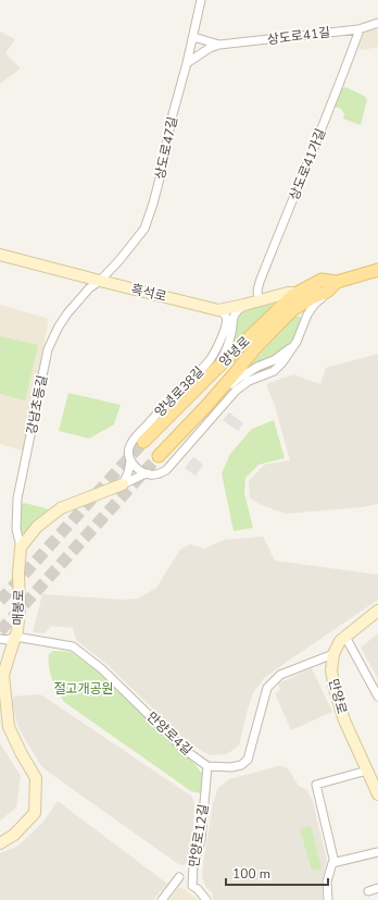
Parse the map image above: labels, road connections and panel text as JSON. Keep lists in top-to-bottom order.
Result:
{
  "streets": {
    "main road": ["양녕로"],
    "street": [
      "상도로41길",
      "상도로47길",
      "상도로41가길",
      "흑석로",
      "양녕로38길",
      "강남초등길",
      "매봉로",
      "만양로",
      "만양로4길",
      "만양로12길"
    ]
  },
  "crossings": [
    ["상도로41길", "상도로47길"],
    ["상도로41길", "상도로41가길"],
    ["상도로47길", "흑석로"],
    ["상도로47길", "강남초등길"],
    ["상도로41가길", "흑석로"],
    ["흑석로", "양녕로"],
    ["흑석로", "양녕로38길"],
    ["흑석로", "강남초등길"],
    ["강남초등길", "매봉로"],
    ["매봉로", "만양로4길"],
    ["만양로4길", "만양로12길"]
  ],
  "parks": ["절고개공원"],
  "scale_bar": "100 m"
}
